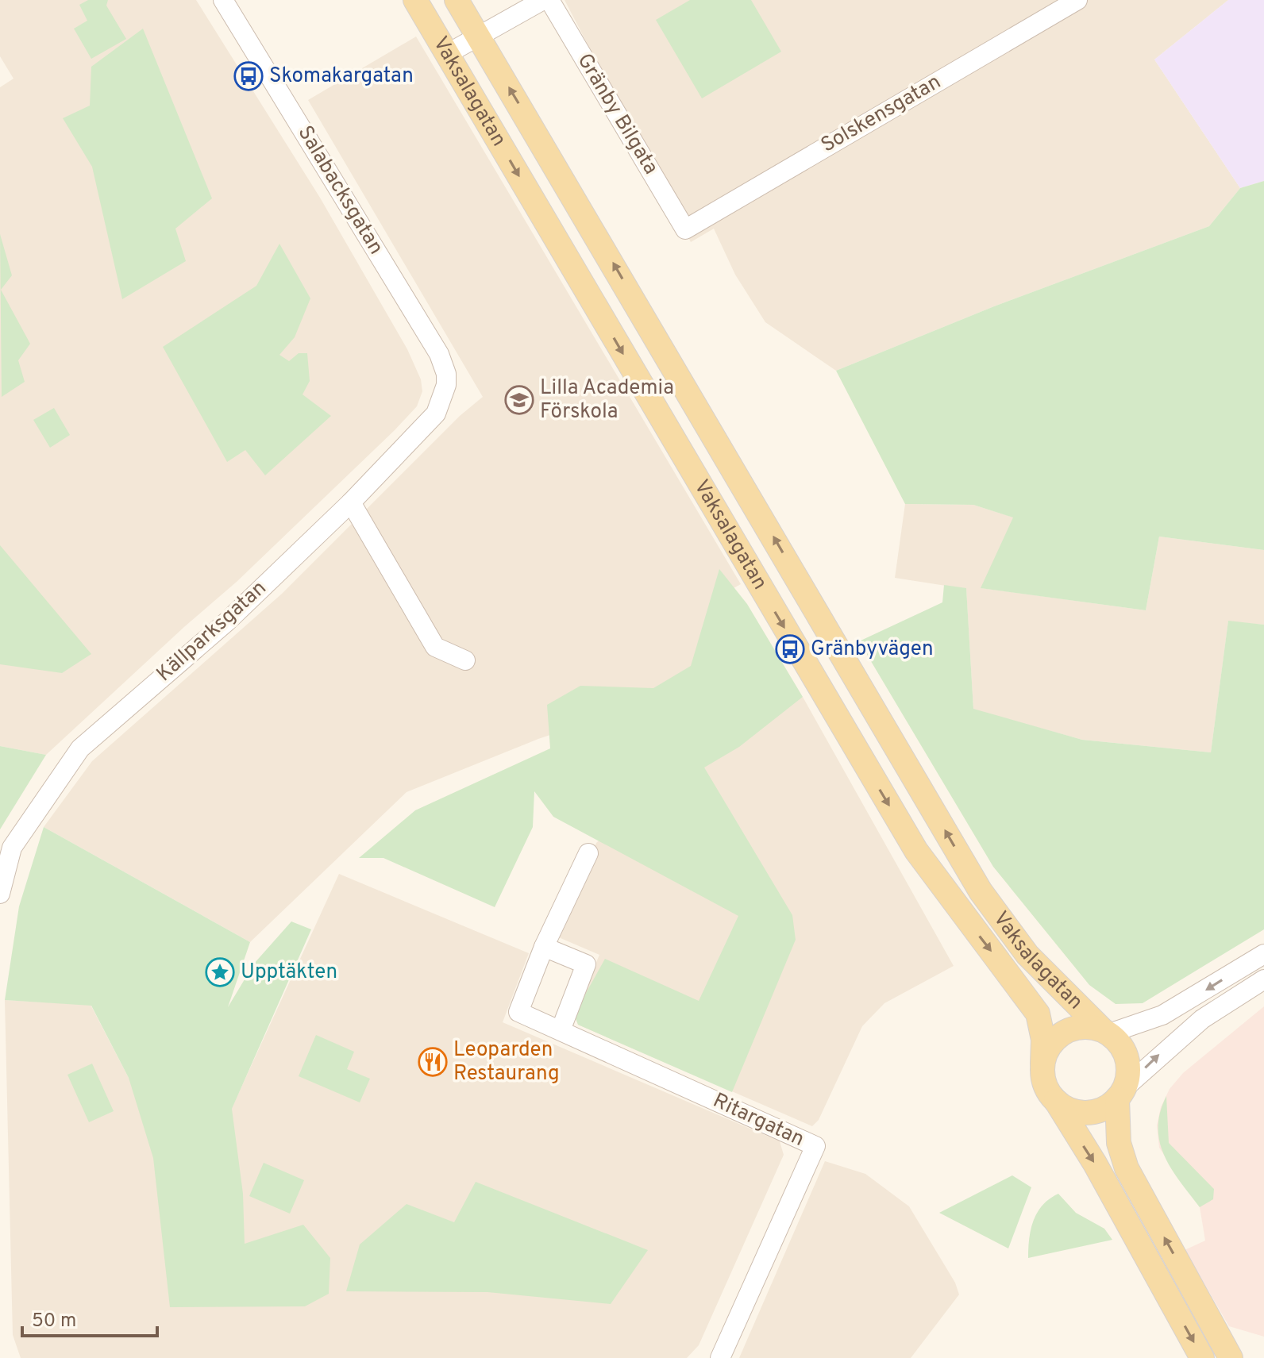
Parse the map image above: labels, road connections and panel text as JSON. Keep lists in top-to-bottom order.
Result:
{
  "streets": {
    "main road": ["Vaksalagatan"],
    "street": [
      "Gränby Bilgata",
      "Solskensgatan",
      "Salabacksgatan",
      "Källparksgatan",
      "Ritargatan"
    ]
  },
  "crossings": [
    ["Gränby Bilgata", "Solskensgatan"],
    ["Salabacksgatan", "Källparksgatan"]
  ],
  "places": {
    "bus stop": ["Skomakargatan", "Gränbyvägen"],
    "school or university": ["Lilla Academia Förskola"],
    "place": ["Upptäkten"],
    "restaurant": ["Leoparden Restaurang"]
  },
  "scale_bar": "50 m"
}
